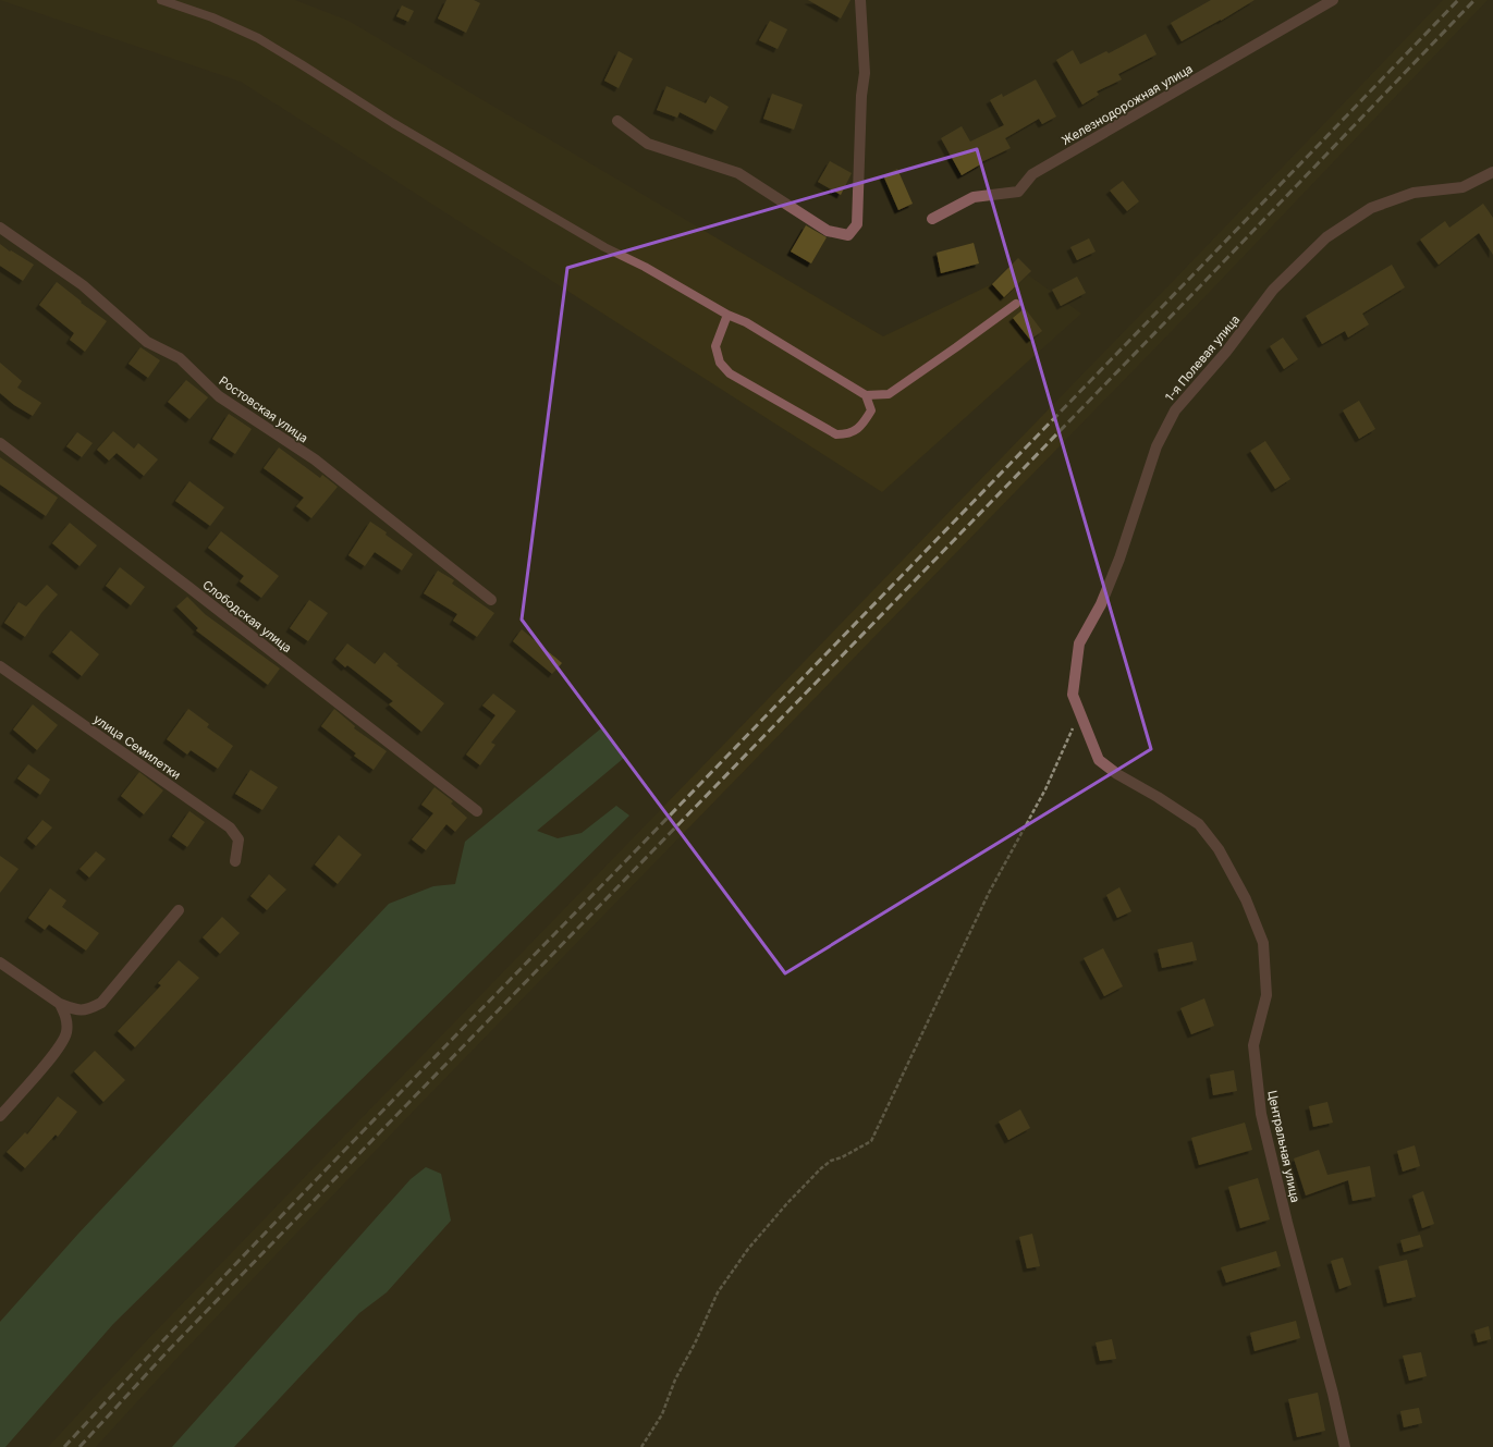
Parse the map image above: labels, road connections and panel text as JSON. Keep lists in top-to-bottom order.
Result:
{
  "streets": {
    "street": [
      "Железнодорожная улица",
      "1-я Полевая улица",
      "Ростовская улица",
      "Слободская улица",
      "улица Семилетки",
      "Центральная улица"
    ]
  },
  "crossings": [
    ["1-я Полевая улица", "Центральная улица"]
  ]
}
